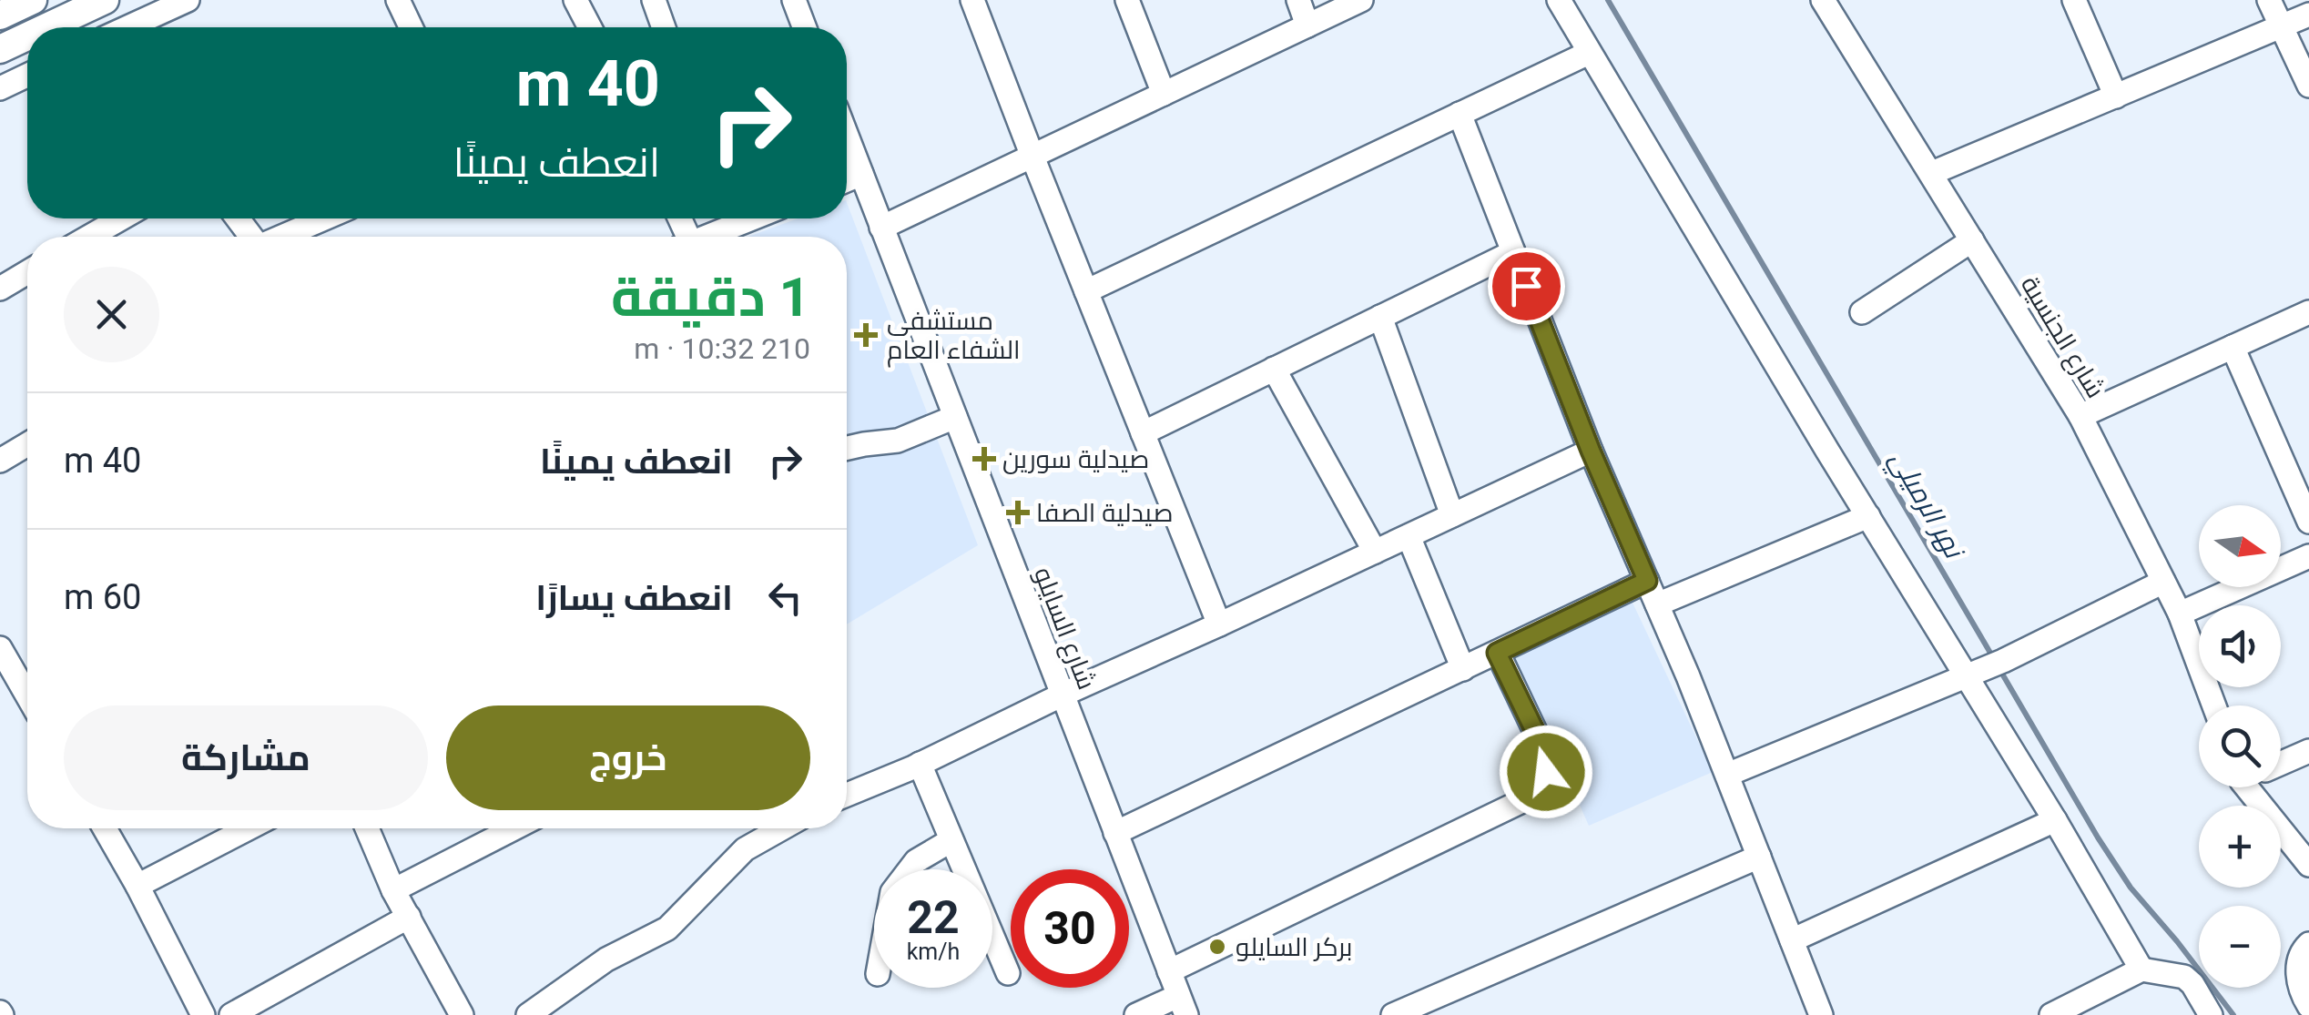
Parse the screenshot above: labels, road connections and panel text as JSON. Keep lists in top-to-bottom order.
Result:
{
  "streets": {
    "street": ["شارع الجنسية", "شارع السايلو"]
  },
  "water": ["نهر الرميلي"],
  "places": {
    "health": ["مستشفى الشفاء العام", "صيدلية سورين", "صيدلية الصفا"],
    "other": ["بركر السايلو"]
  },
  "north": "right",
  "page": {
    "turn": ["40 m", "انعطف يمينًا"],
    "heading": ["1 دقيقة", "210 m · 10:32"],
    "list": [
      {
        "name": "انعطف يمينًا",
        "value": "40 m"
      },
      {
        "name": "انعطف يسارًا",
        "value": "60 m"
      }
    ],
    "map_buttons": ["+", "−"],
    "buttons": ["خروج", "مشاركة"],
    "speed": "22 km/h",
    "limit": "30"
  }
}
